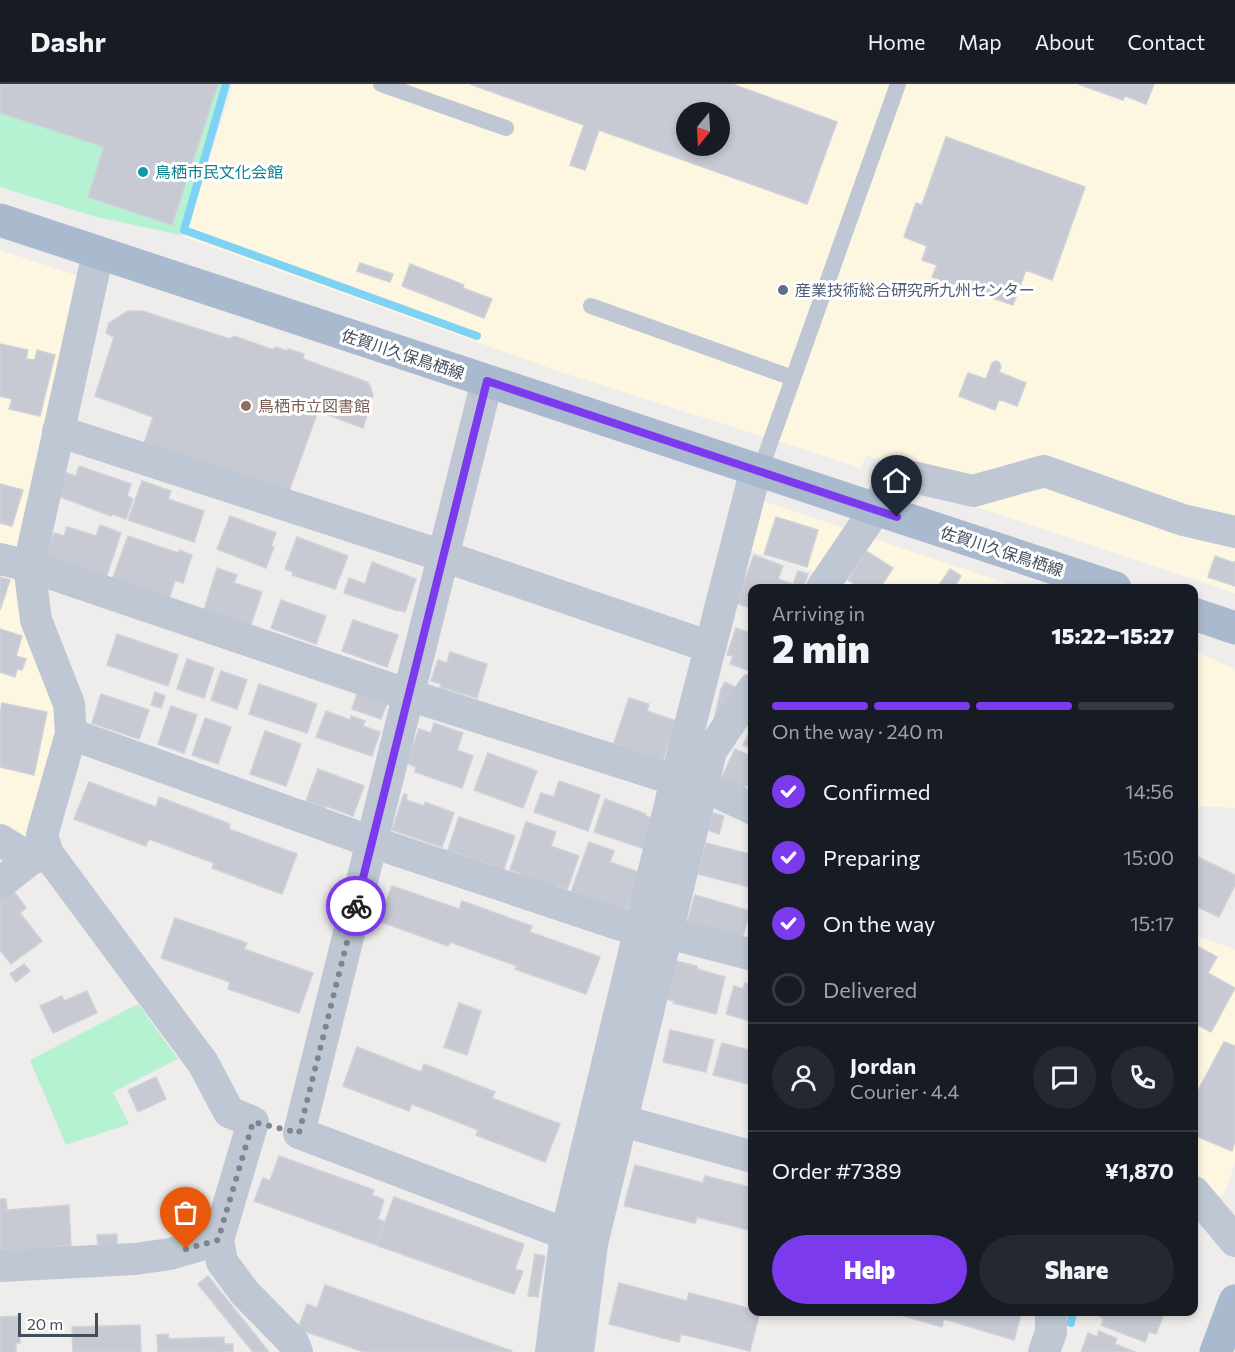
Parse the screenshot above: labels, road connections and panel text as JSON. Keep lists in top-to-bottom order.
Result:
{
  "streets": {
    "main road": ["佐賀川久保鳥栖線"]
  },
  "places": ["鳥栖市民文化会館", "産業技術総合研究所九州センター", "鳥栖市立図書館"],
  "scale_bar": "20 m",
  "north": "bottom",
  "page": {
    "header": "Dashr",
    "nav": [
      "Home",
      "Map",
      "About",
      "Contact"
    ],
    "heading": ["2 min", "Arriving in", "15:22–15:27"],
    "panel": [
      "Jordan",
      "Courier · 4.4",
      "Order #7389",
      "¥1,870"
    ],
    "bar": "On the way · 240 m",
    "list": [
      ["Confirmed", "14:56"],
      ["Preparing", "15:00"],
      ["On the way", "15:17"],
      "Delivered"
    ],
    "buttons": ["Help", "Share"],
    "scale": "20 m"
  }
}
